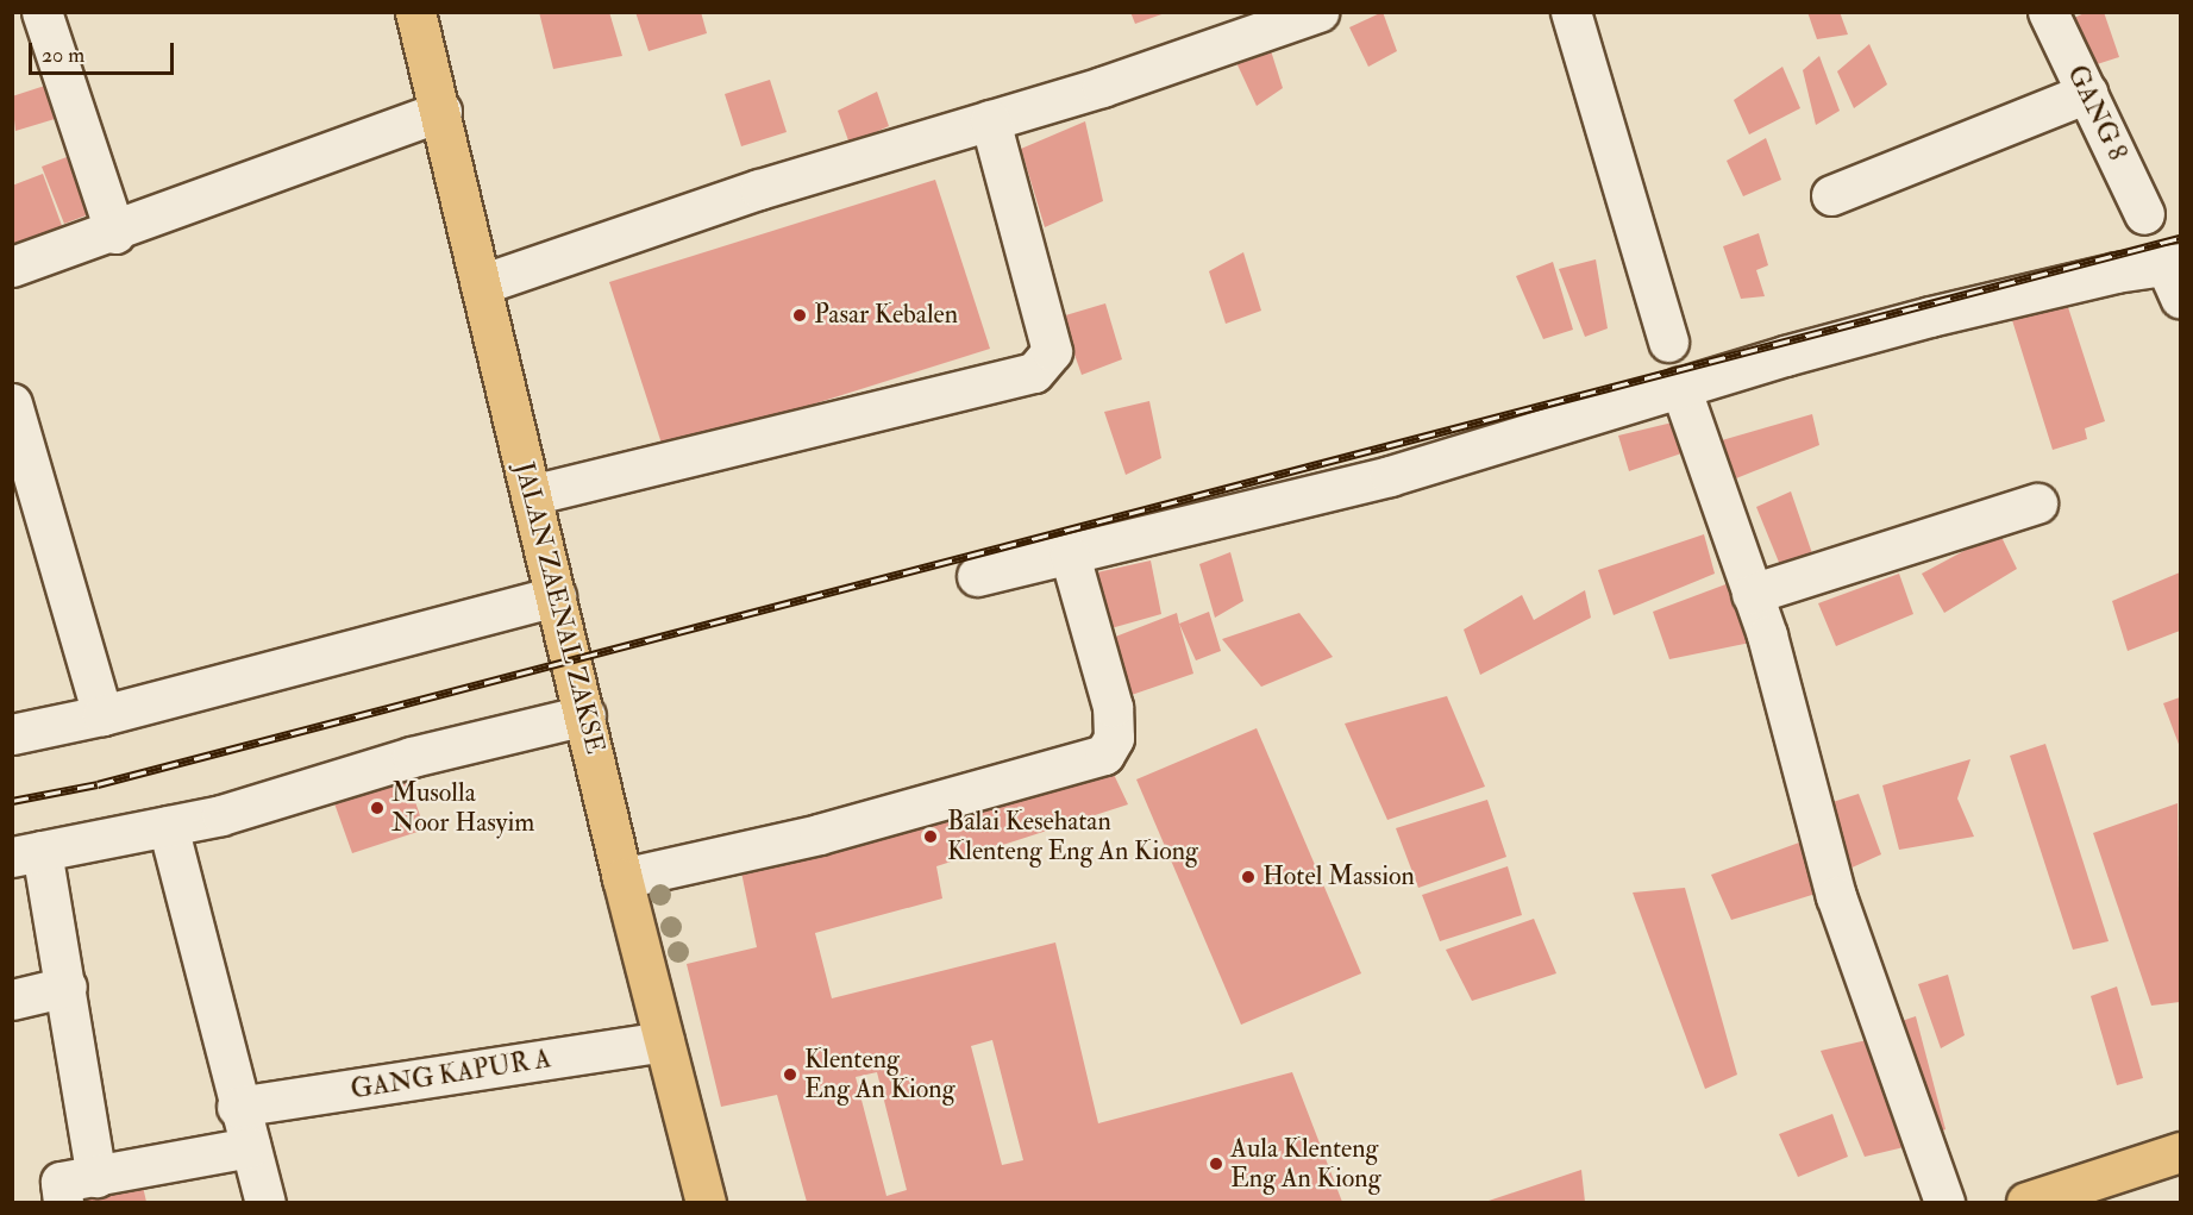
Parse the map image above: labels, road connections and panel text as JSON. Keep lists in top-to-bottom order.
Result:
{
  "streets": {
    "main road": ["JALAN ZAENAL ZAKSE"],
    "street": ["GANG 8", "GANG KAPUR A"]
  },
  "crossings": [
    ["JALAN ZAENAL ZAKSE", "GANG KAPUR A"]
  ],
  "places": [
    "Pasar Kebalen",
    "Musolla Noor Hasyim",
    "Balai Kesehatan Klenteng Eng An Kiong",
    "Hotel Massion",
    "Klenteng Eng An Kiong",
    "Aula Klenteng Eng An Kiong"
  ],
  "scale_bar": "20 m"
}
